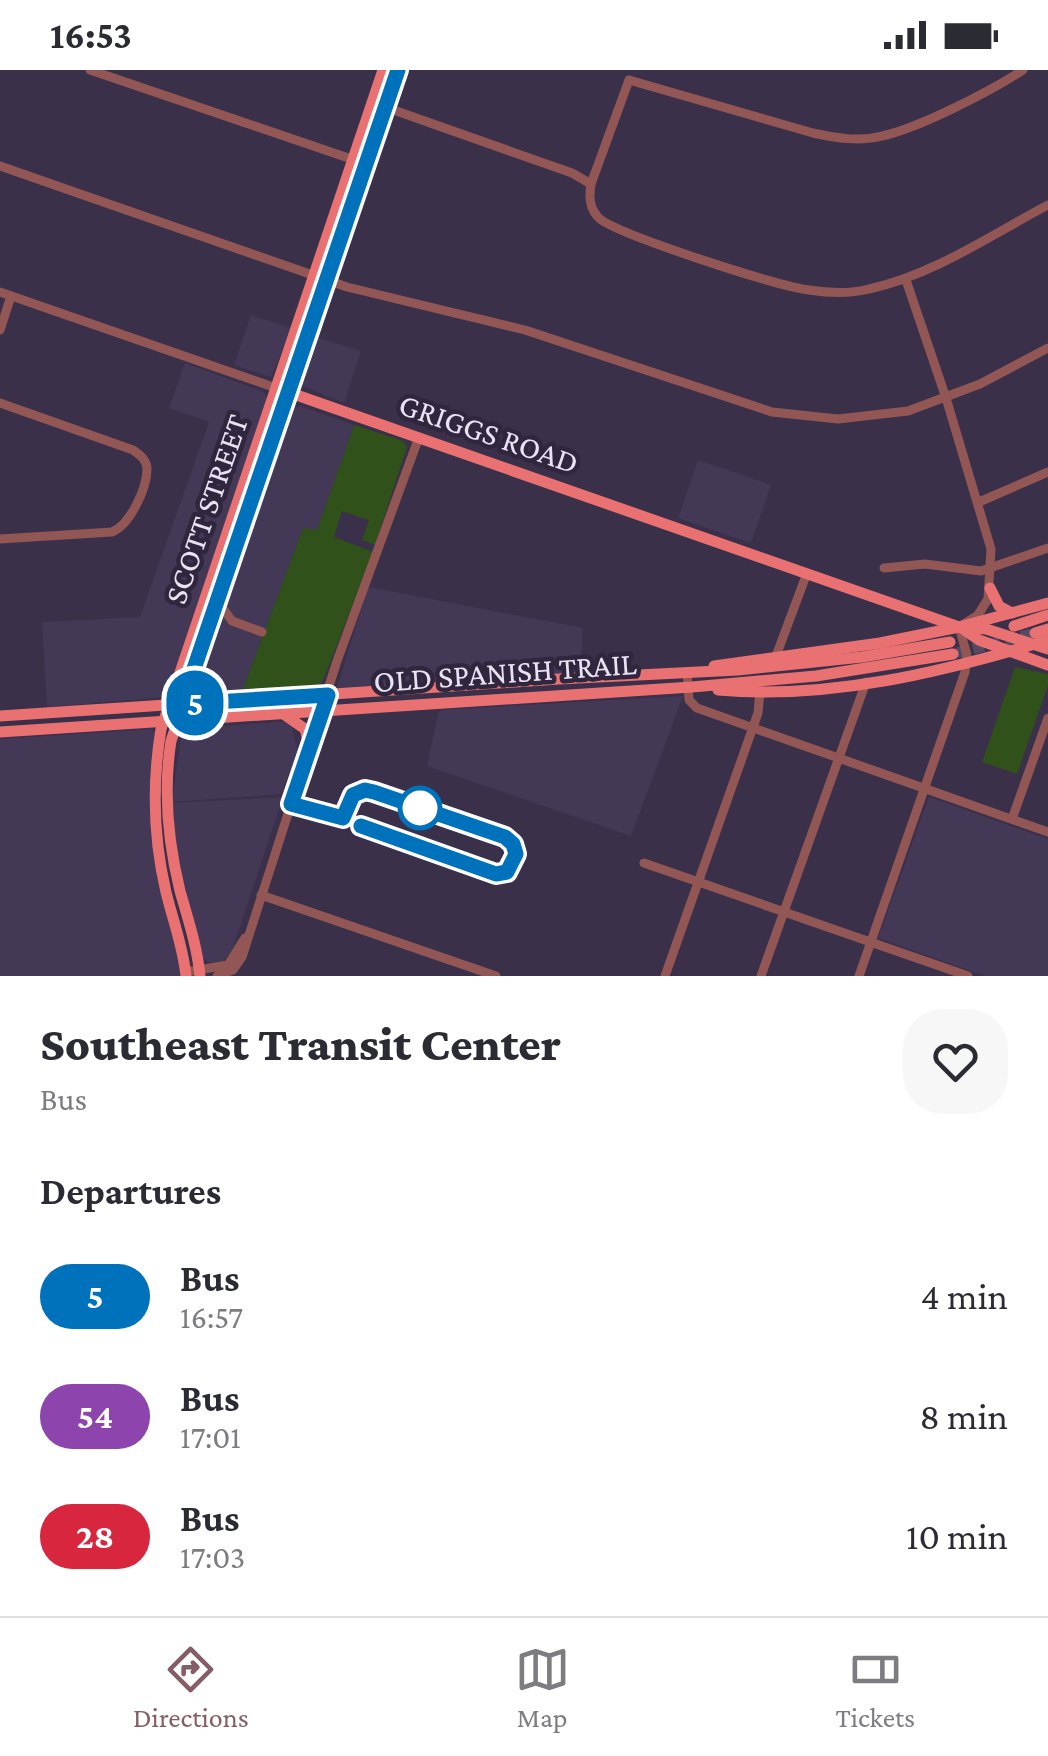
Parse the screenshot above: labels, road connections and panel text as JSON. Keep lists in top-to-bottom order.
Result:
{
  "streets": {
    "main road": ["GRIGGS ROAD", "SCOTT STREET", "OLD SPANISH TRAIL"]
  },
  "crossings": [
    ["GRIGGS ROAD", "SCOTT STREET"],
    ["SCOTT STREET", "OLD SPANISH TRAIL"]
  ],
  "lines": ["bus line 5"],
  "page": {
    "status": "16:53",
    "on_map": "5",
    "heading": [
      ["Southeast Transit Center", "Bus"],
      "Departures"
    ],
    "list": [
      {
        "mark": "5",
        "name": "Bus",
        "note": "16:57",
        "value": "4 min"
      },
      {
        "mark": "54",
        "name": "Bus",
        "note": "17:01",
        "value": "8 min"
      },
      {
        "mark": "28",
        "name": "Bus",
        "note": "17:03",
        "value": "10 min"
      }
    ],
    "tabs": ["Directions", "Map", "Tickets"]
  }
}
